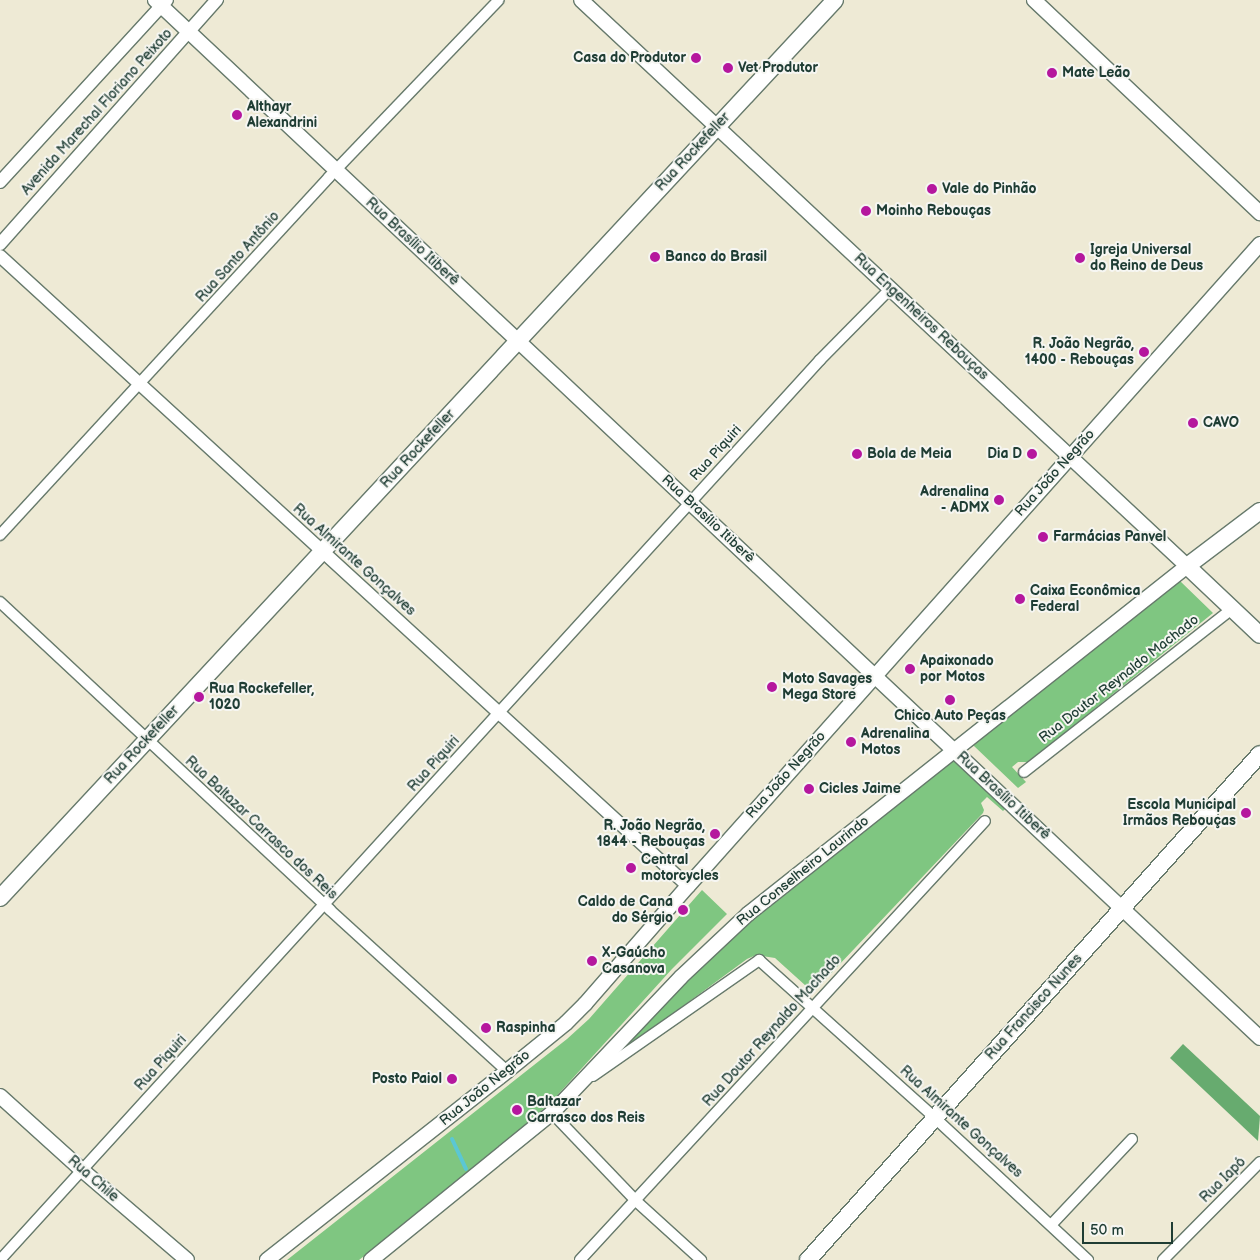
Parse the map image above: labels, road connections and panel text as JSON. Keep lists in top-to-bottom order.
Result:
{
  "streets": {
    "main road": [
      "Rua Rockefeller",
      "Rua Brasílio Itiberê",
      "Rua Engenheiros Rebouças",
      "Rua João Negrão",
      "Rua Conselheiro Laurindo",
      "Rua Francisco Nunes",
      "Rua Chile"
    ],
    "street": [
      "Avenida Marechal Floriano Peixoto",
      "Rua Santo Antônio",
      "Rua Piquiri",
      "Rua Almirante Gonçalves",
      "Rua Doutor Reynaldo Machado",
      "Rua Baltazar Carrasco dos Reis",
      "Rua Iapó"
    ]
  },
  "crossings": [
    ["Avenida Marechal Floriano Peixoto", "Rua Brasílio Itiberê"],
    ["Rua Rockefeller", "Rua Brasílio Itiberê"],
    ["Rua Rockefeller", "Rua Engenheiros Rebouças"],
    ["Rua Rockefeller", "Rua Almirante Gonçalves"],
    ["Rua Rockefeller", "Rua Baltazar Carrasco dos Reis"],
    ["Rua Brasílio Itiberê", "Rua Santo Antônio"],
    ["Rua Brasílio Itiberê", "Rua Piquiri"],
    ["Rua Brasílio Itiberê", "Rua João Negrão"],
    ["Rua Brasílio Itiberê", "Rua Conselheiro Laurindo"],
    ["Rua Brasílio Itiberê", "Rua Francisco Nunes"],
    ["Rua Santo Antônio", "Rua Almirante Gonçalves"],
    ["Rua Engenheiros Rebouças", "Rua Piquiri"],
    ["Rua Engenheiros Rebouças", "Rua João Negrão"],
    ["Rua Engenheiros Rebouças", "Rua Doutor Reynaldo Machado"],
    ["Rua Engenheiros Rebouças", "Rua Conselheiro Laurindo"],
    ["Rua Piquiri", "Rua Almirante Gonçalves"],
    ["Rua Piquiri", "Rua Baltazar Carrasco dos Reis"],
    ["Rua Piquiri", "Rua Chile"],
    ["Rua João Negrão", "Rua Almirante Gonçalves"],
    ["Rua João Negrão", "Rua Baltazar Carrasco dos Reis"],
    ["Rua Almirante Gonçalves", "Rua Doutor Reynaldo Machado"],
    ["Rua Almirante Gonçalves", "Rua Conselheiro Laurindo"],
    ["Rua Almirante Gonçalves", "Rua Francisco Nunes"]
  ],
  "places": [
    "Casa do Produtor",
    "Vet Produtor",
    "Mate Leão",
    "Althayr Alexandrini",
    "Vale do Pinhão",
    "Moinho Rebouças",
    "Banco do Brasil",
    "Igreja Universal do Reino de Deus",
    "R. João Negrão, 1400 - Rebouças",
    "CAVO",
    "Bola de Meia",
    "Dia D",
    "Adrenalina - ADMX",
    "Farmácias Panvel",
    "Caixa Econômica Federal",
    "Apaixonado por Motos",
    "Moto Savages Mega Store",
    "Rua Rockefeller, 1020",
    "Chico Auto Peças",
    "Adrenalina Motos",
    "Cicles Jaime",
    "Escola Municipal Irmãos Rebouças",
    "R. João Negrão, 1844 - Rebouças",
    "Central motorcycles",
    "Caldo de Cana do Sérgio",
    "X-Gaúcho Casanova",
    "Raspinha",
    "Posto Paiol",
    "Baltazar Carrasco dos Reis"
  ],
  "scale_bar": "50 m"
}
